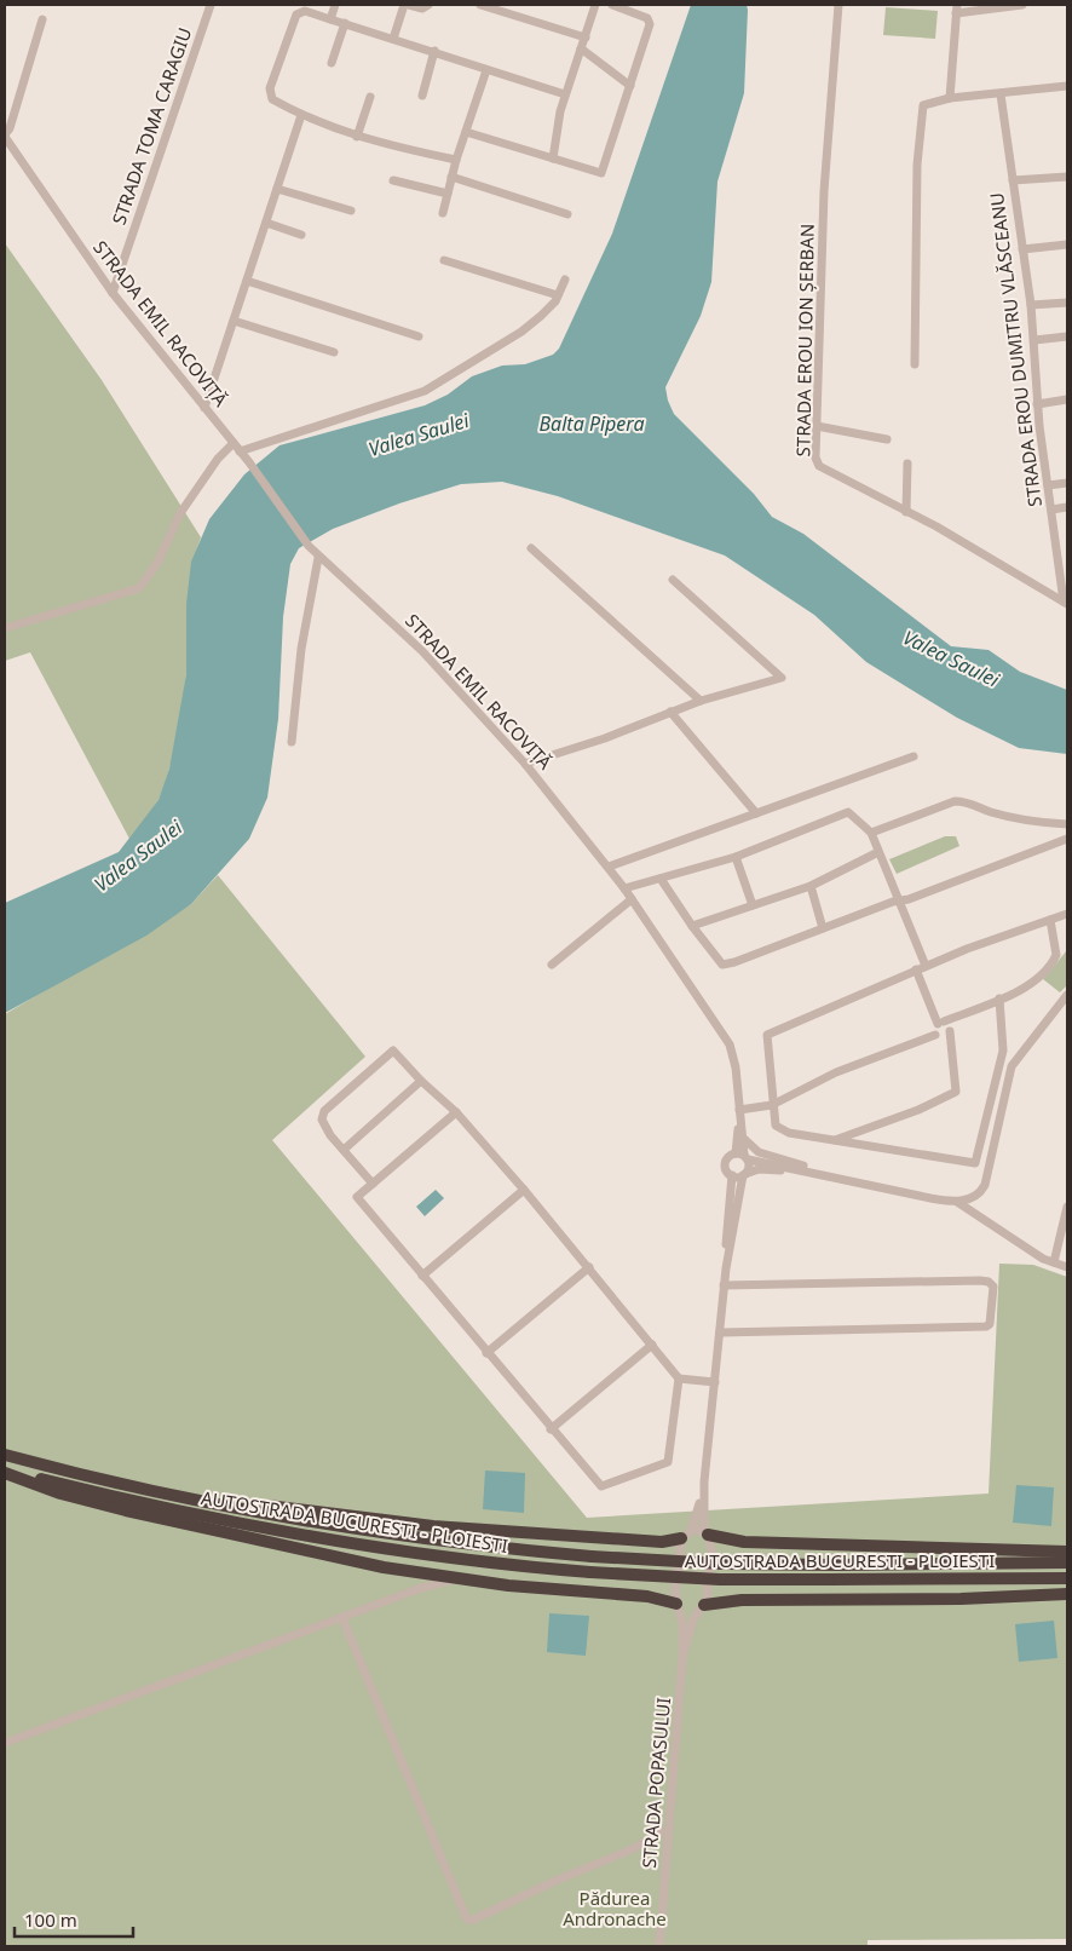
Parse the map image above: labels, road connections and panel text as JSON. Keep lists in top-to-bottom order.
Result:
{
  "streets": {
    "highway": ["AUTOSTRADA BUCURESTI - PLOIESTI"],
    "street": [
      "STRADA TOMA CARAGIU",
      "STRADA EMIL RACOVIȚĂ",
      "STRADA EROU ION ȘERBAN",
      "STRADA EROU DUMITRU VLĂSCEANU",
      "STRADA POPASULUI"
    ]
  },
  "crossings": [
    ["STRADA TOMA CARAGIU", "STRADA EMIL RACOVIȚĂ"],
    ["STRADA EMIL RACOVIȚĂ", "STRADA POPASULUI"],
    ["STRADA EROU ION ȘERBAN", "STRADA EROU DUMITRU VLĂSCEANU"]
  ],
  "water": ["Balta Pipera", "Valea Saulei"],
  "parks": ["Pădurea Andronache"],
  "scale_bar": "100 m"
}
